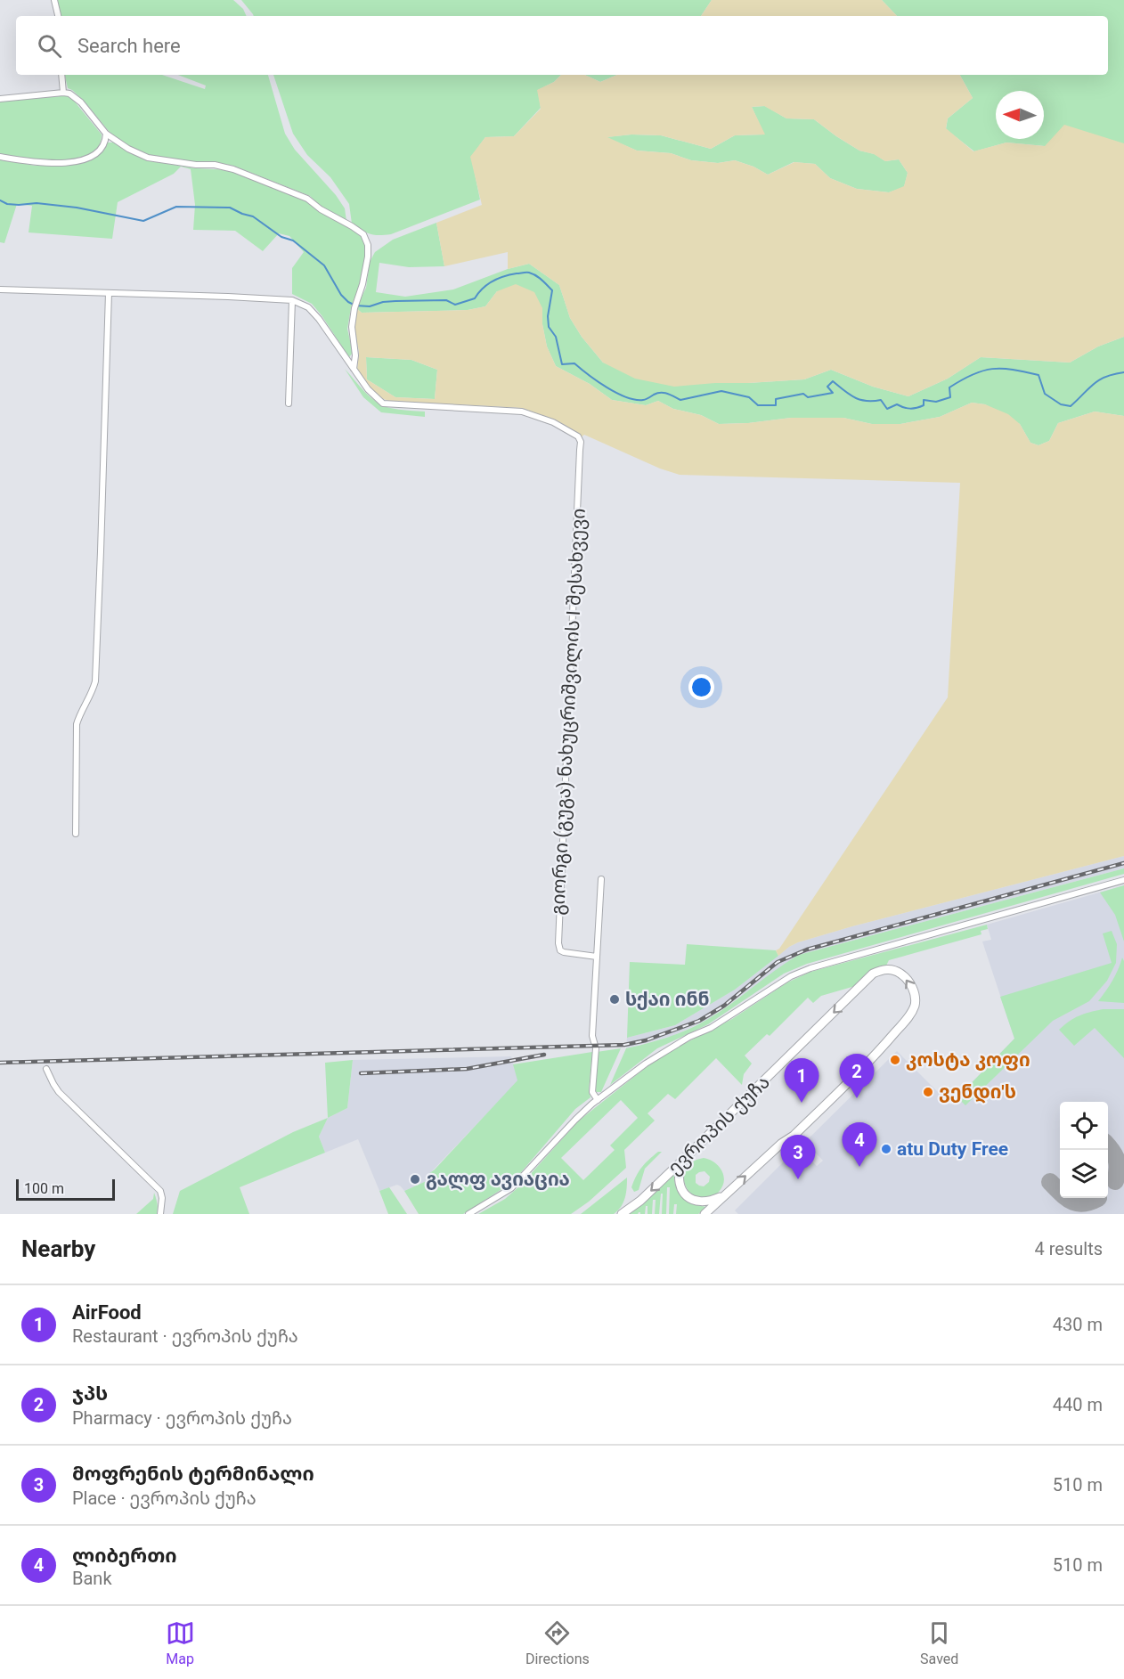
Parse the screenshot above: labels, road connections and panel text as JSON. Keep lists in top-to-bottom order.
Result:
{
  "streets": {
    "main road": ["ევროპის ქუჩა"],
    "street": ["გიორგი (გუგა) ნახუცრიშვილის I შესახვევი"]
  },
  "places": [
    "სქაი ინნ",
    "კოსტა კოფი",
    "ვენდი'ს",
    "atu Duty Free",
    "გალფ ავიაცია"
  ],
  "scale_bar": "100 m",
  "north": "left",
  "page": {
    "search": "Search here",
    "pins": [
      "2",
      "1",
      "4",
      "3"
    ],
    "scale": "100 m",
    "heading": ["Nearby", "4 results"],
    "list": [
      {
        "mark": "1",
        "name": "AirFood",
        "note": "Restaurant · ევროპის ქუჩა",
        "value": "430 m"
      },
      {
        "mark": "2",
        "name": "ჯპს",
        "note": "Pharmacy · ევროპის ქუჩა",
        "value": "440 m"
      },
      {
        "mark": "3",
        "name": "მოფრენის ტერმინალი",
        "note": "Place · ევროპის ქუჩა",
        "value": "510 m"
      },
      {
        "mark": "4",
        "name": "ლიბერთი",
        "note": "Bank",
        "value": "510 m"
      }
    ],
    "nav": ["Map", "Directions", "Saved"]
  }
}
